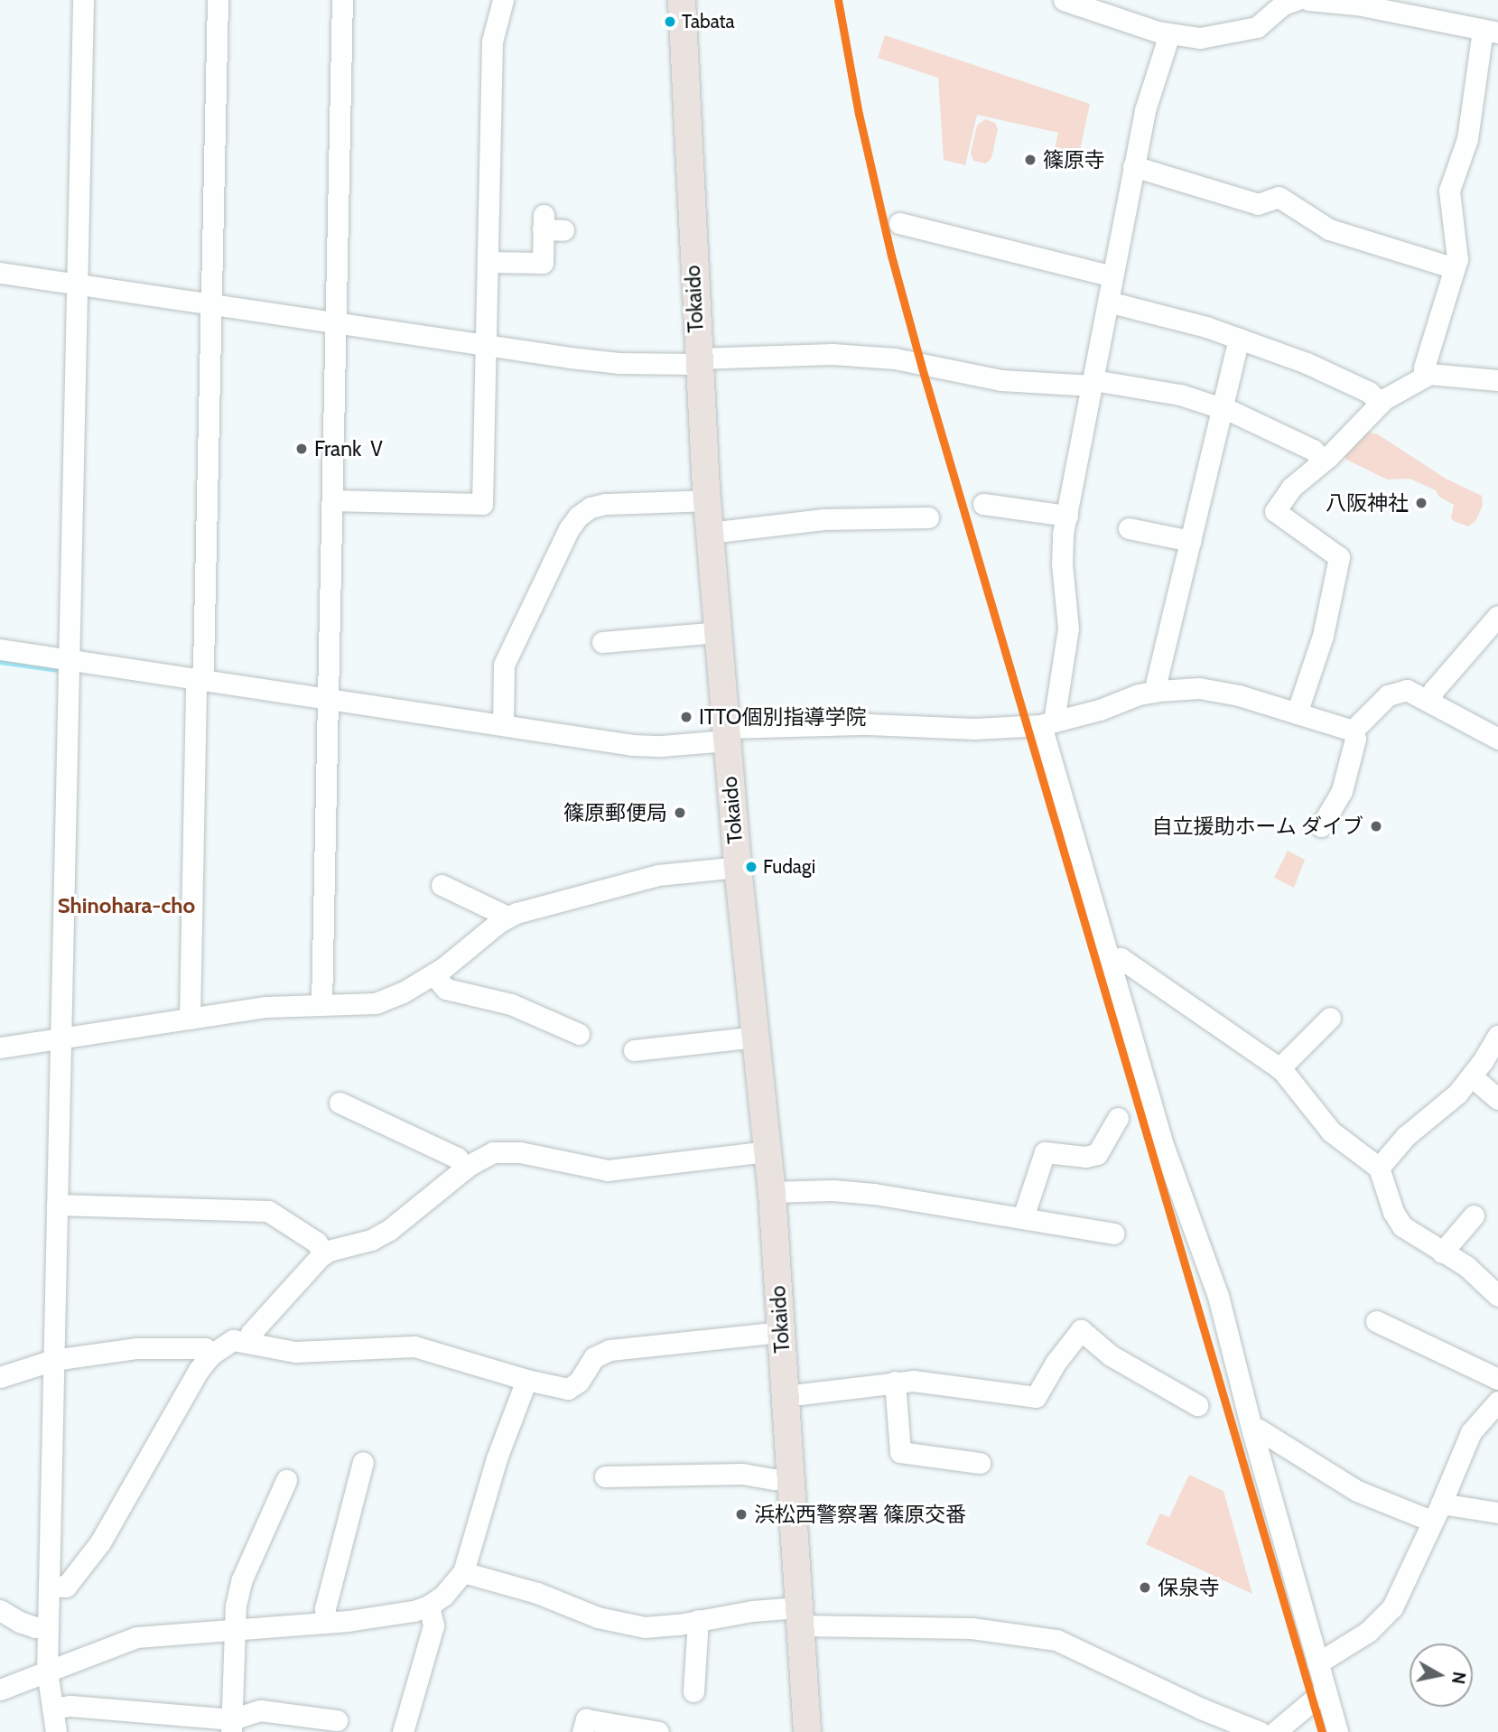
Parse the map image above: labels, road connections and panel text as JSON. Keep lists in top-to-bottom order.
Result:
{
  "streets": {
    "main road": ["Tokaido"]
  },
  "districts": ["Shinohara-cho"],
  "places": [
    "Tabata",
    "篠原寺",
    "Frank Ⅴ",
    "八阪神社",
    "ITTO個別指導学院",
    "篠原郵便局",
    "自立援助ホーム ダイブ",
    "Fudagi",
    "浜松西警察署 篠原交番",
    "保泉寺"
  ],
  "north": "right"
}
